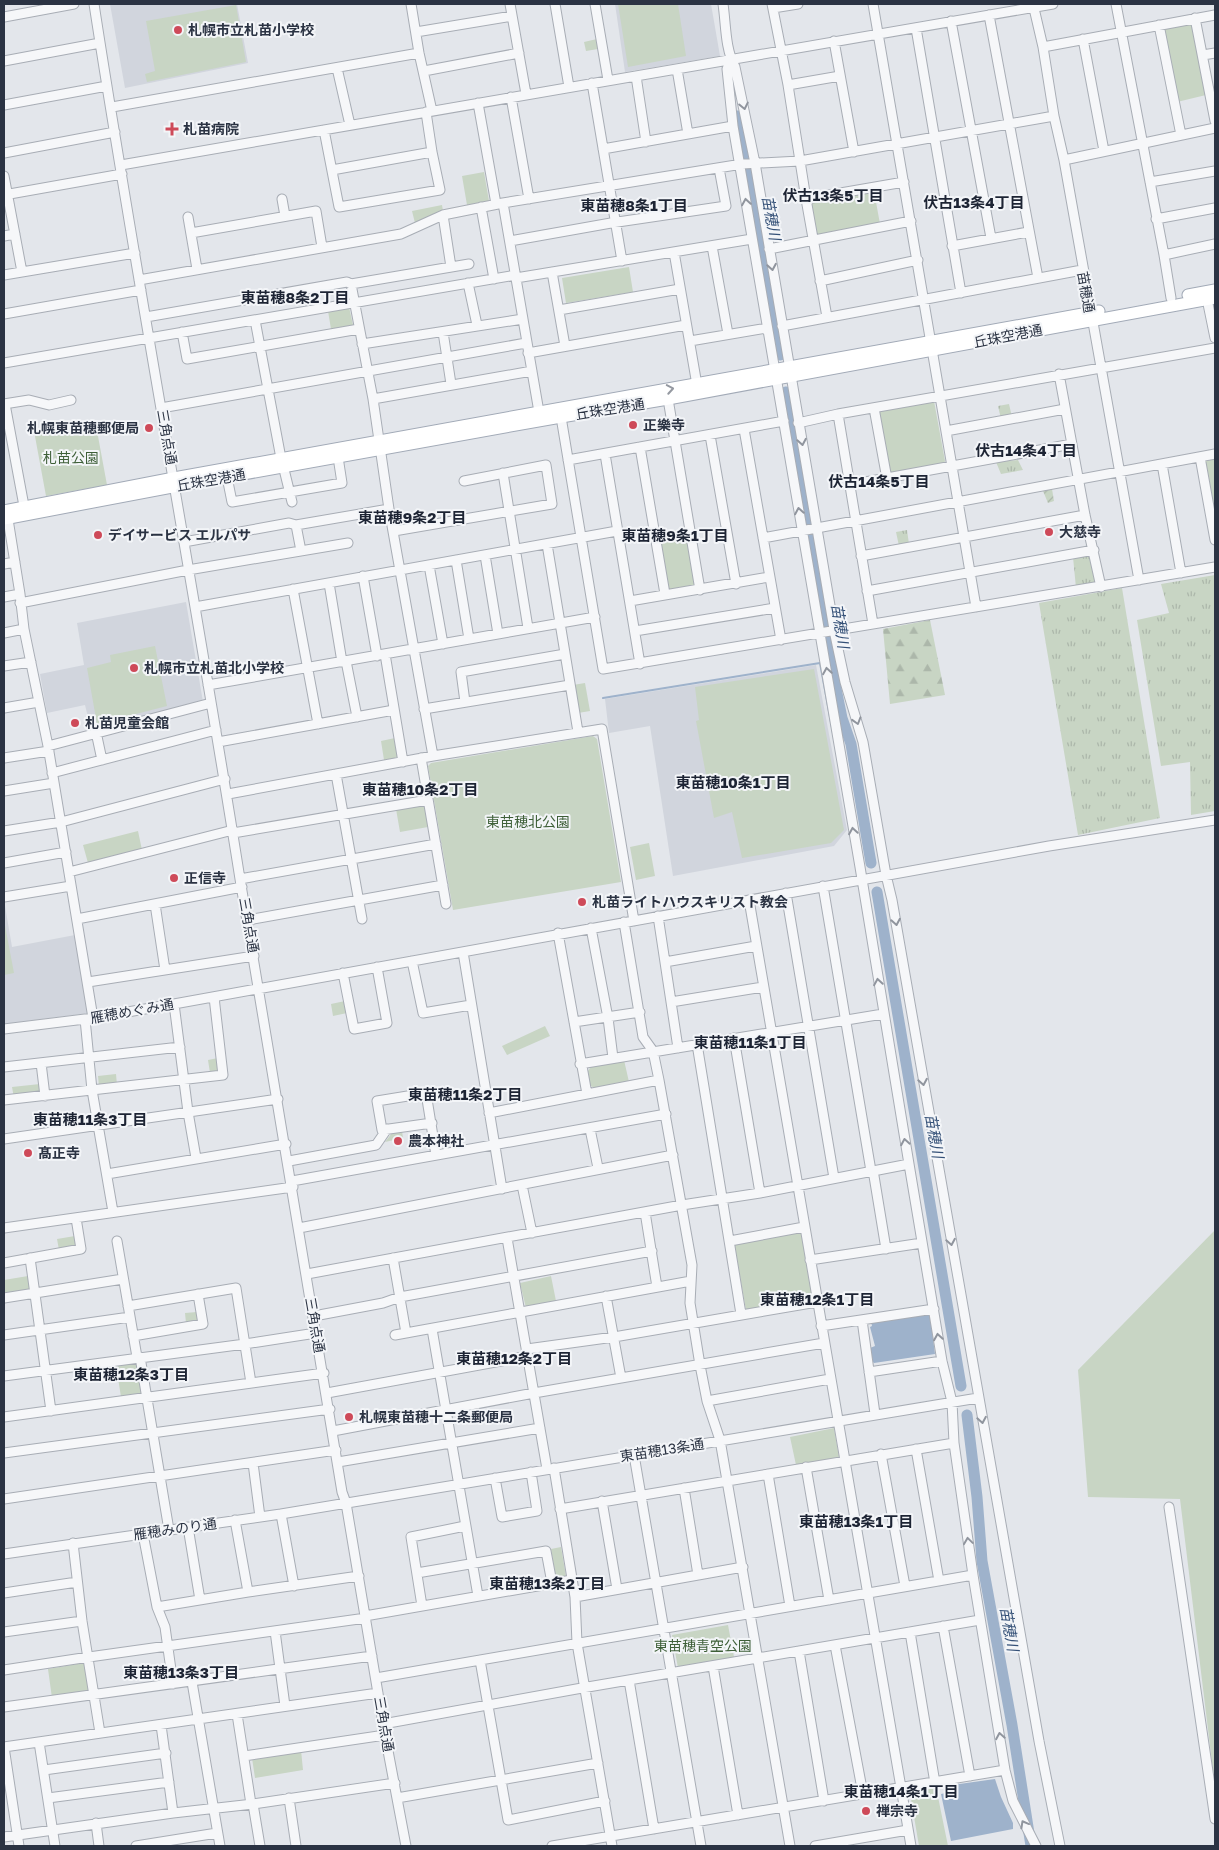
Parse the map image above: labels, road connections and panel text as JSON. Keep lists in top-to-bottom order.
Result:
{
  "streets": {
    "main road": ["丘珠空港通"],
    "street": [
      "苗穂通",
      "三角点通",
      "雁穂めぐみ通",
      "東苗穂13条通",
      "雁穂みのり通"
    ]
  },
  "crossings": [
    ["苗穂通", "丘珠空港通"],
    ["丘珠空港通", "三角点通"],
    ["三角点通", "雁穂めぐみ通"],
    ["三角点通", "東苗穂13条通"],
    ["三角点通", "雁穂みのり通"],
    ["東苗穂13条通", "雁穂みのり通"]
  ],
  "districts": [
    "伏古13条5丁目",
    "伏古13条4丁目",
    "東苗穂8条1丁目",
    "東苗穂8条2丁目",
    "伏古14条4丁目",
    "伏古14条5丁目",
    "東苗穂9条2丁目",
    "東苗穂9条1丁目",
    "東苗穂10条1丁目",
    "東苗穂10条2丁目",
    "東苗穂11条1丁目",
    "東苗穂11条2丁目",
    "東苗穂11条3丁目",
    "東苗穂12条1丁目",
    "東苗穂12条2丁目",
    "東苗穂12条3丁目",
    "東苗穂13条1丁目",
    "東苗穂13条2丁目",
    "東苗穂13条3丁目",
    "東苗穂14条1丁目"
  ],
  "water": ["苗穂川"],
  "parks": ["札苗公園", "東苗穂北公園", "東苗穂青空公園"],
  "places": {
    "other": [
      "札幌市立札苗小学校",
      "正樂寺",
      "札幌東苗穂郵便局",
      "大慈寺",
      "デイサービス エルパサ",
      "札幌市立札苗北小学校",
      "札苗児童会館",
      "正信寺",
      "札苗ライトハウスキリスト教会",
      "農本神社",
      "髙正寺",
      "札幌東苗穂十二条郵便局",
      "禅宗寺"
    ],
    "health": ["札苗病院"]
  }
}
